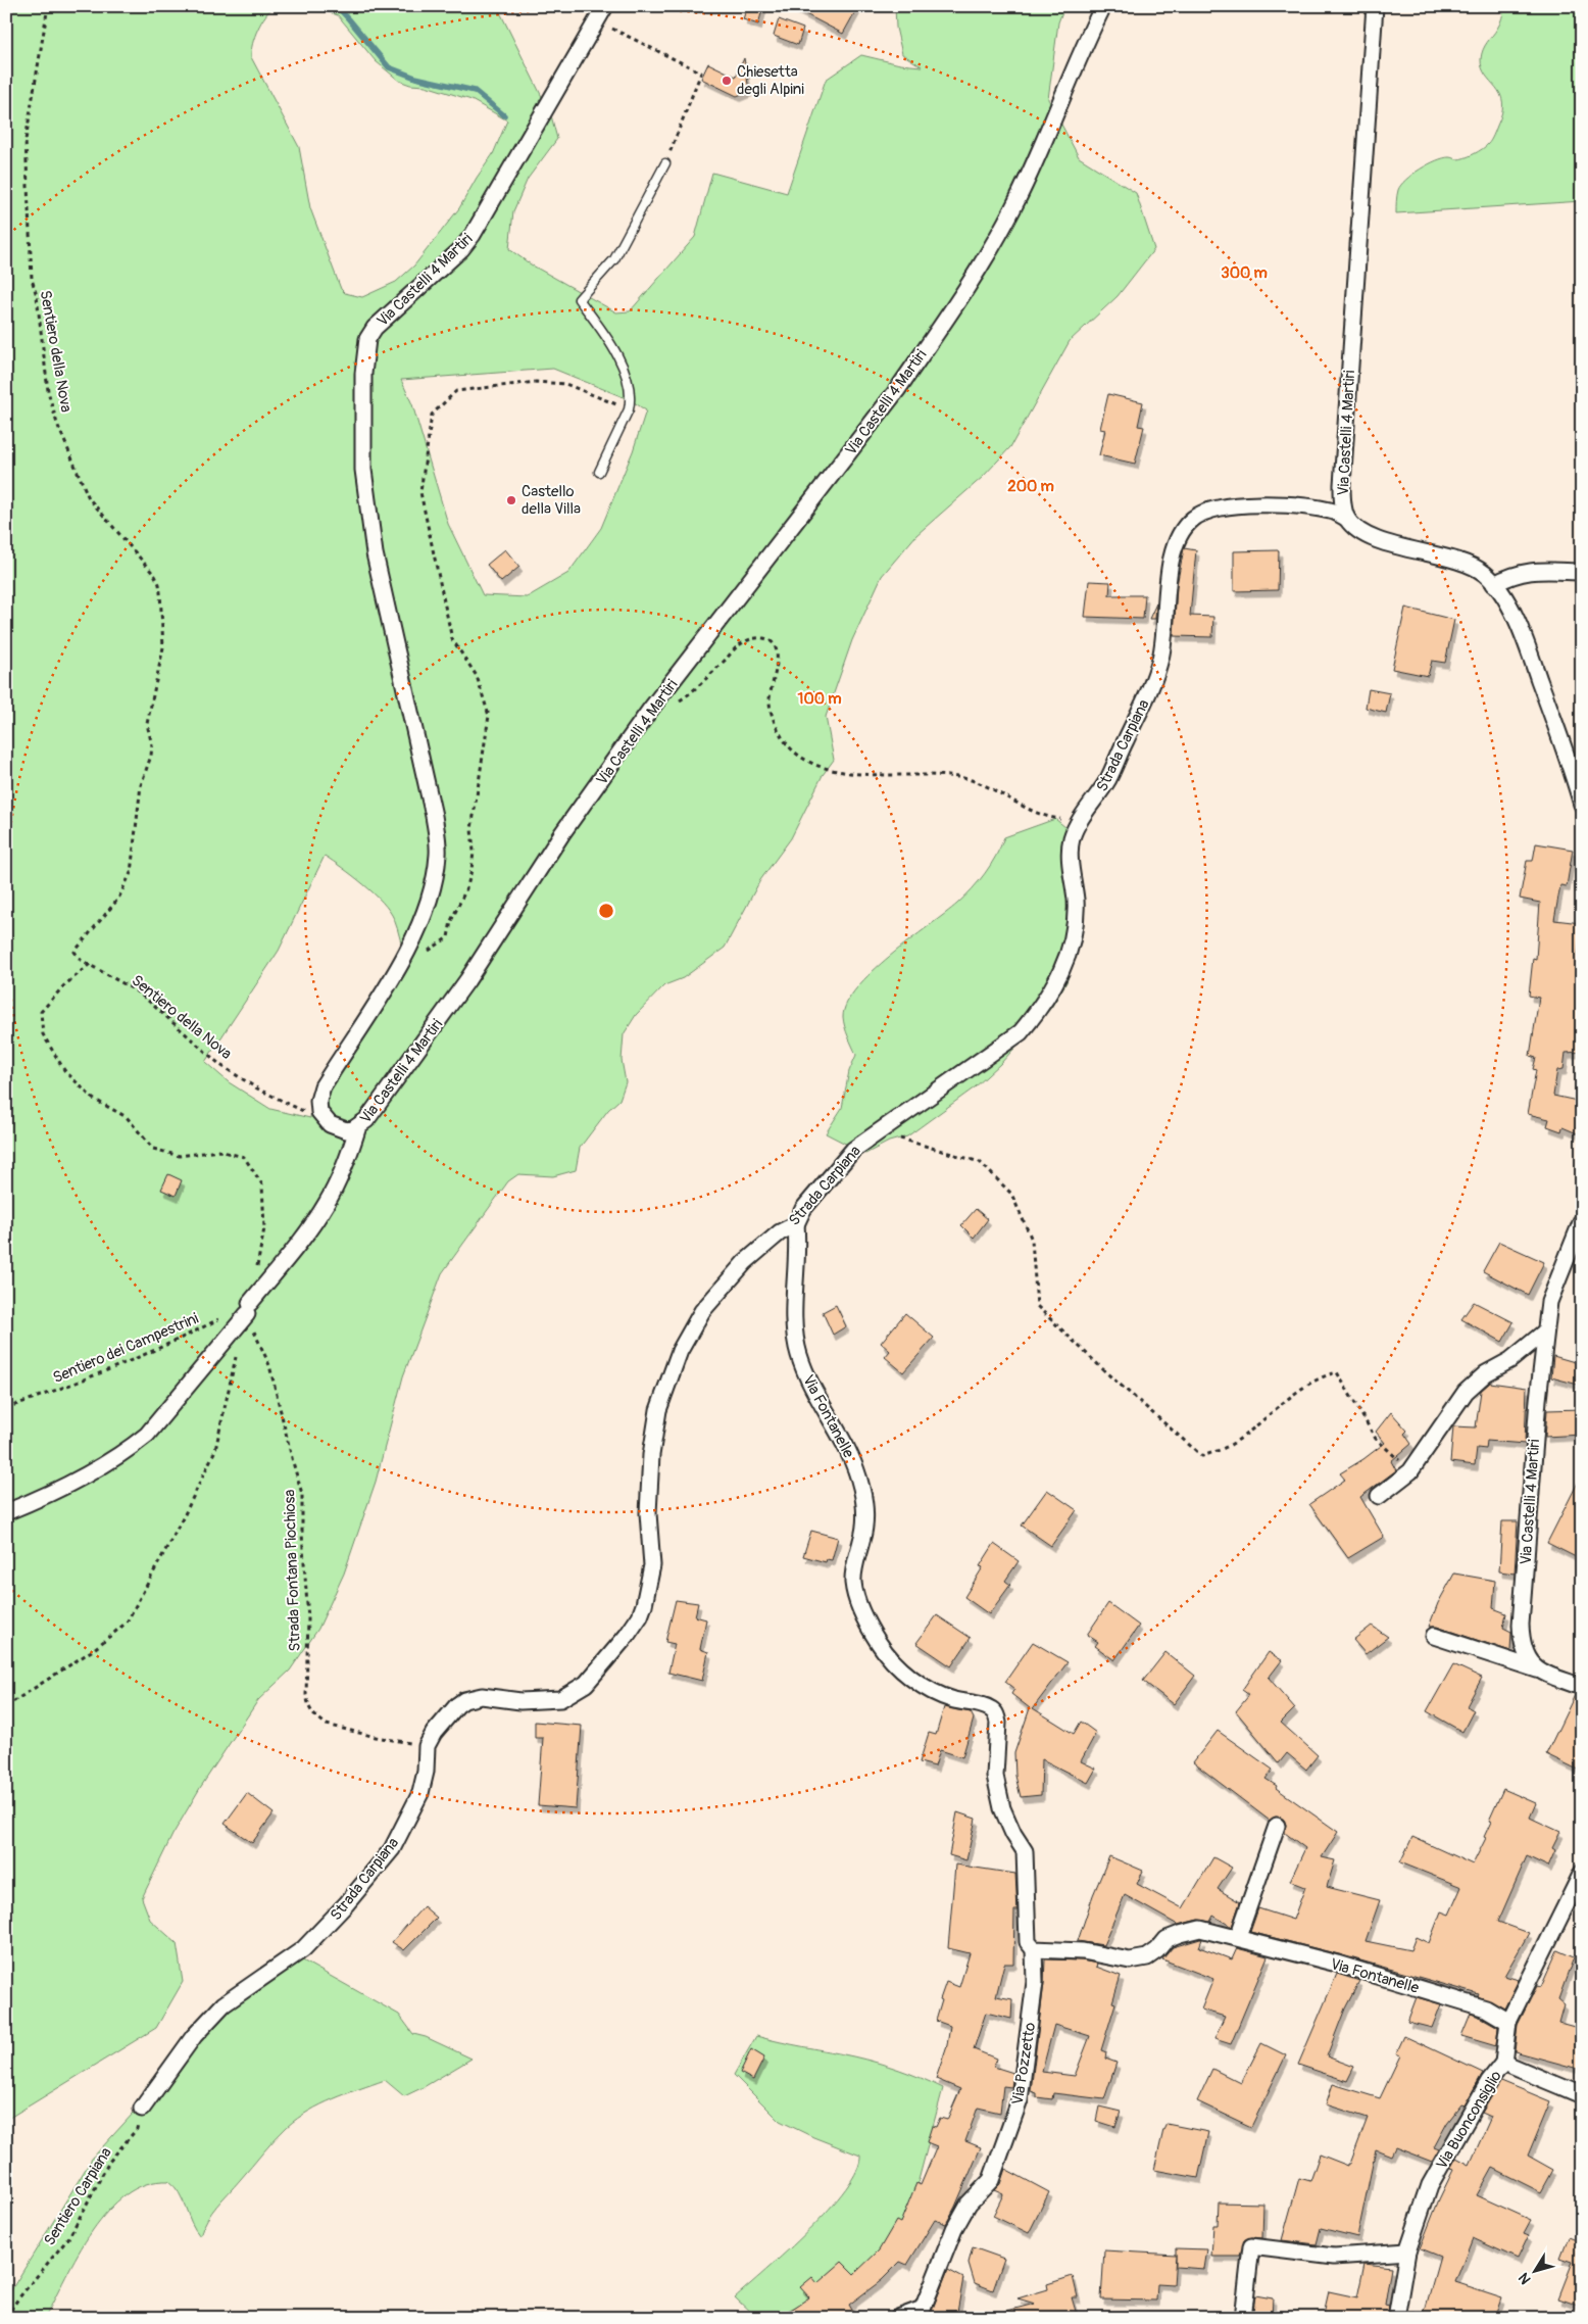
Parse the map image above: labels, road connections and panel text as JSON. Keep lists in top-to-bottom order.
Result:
{
  "streets": {
    "street": [
      "Via Castelli 4 Martiri",
      "Strada Carpiana",
      "Via Fontanelle",
      "Via Pozzetto",
      "Via Buonconsiglio"
    ],
    "path": [
      "Sentiero della Nova",
      "Sentiero dei Campestrini",
      "Strada Fontana Piochiosa",
      "Sentiero Carpiana"
    ]
  },
  "crossings": [
    ["Via Castelli 4 Martiri", "Sentiero della Nova"],
    ["Via Castelli 4 Martiri", "Strada Carpiana"],
    ["Strada Carpiana", "Via Fontanelle"],
    ["Strada Carpiana", "Strada Fontana Piochiosa"],
    ["Strada Carpiana", "Sentiero Carpiana"],
    ["Via Fontanelle", "Via Pozzetto"],
    ["Via Fontanelle", "Via Buonconsiglio"]
  ],
  "places": ["Chiesetta degli Alpini", "Castello della Villa"],
  "north": "bottom left",
  "rings": ["300 m", "200 m", "100 m"]
}
